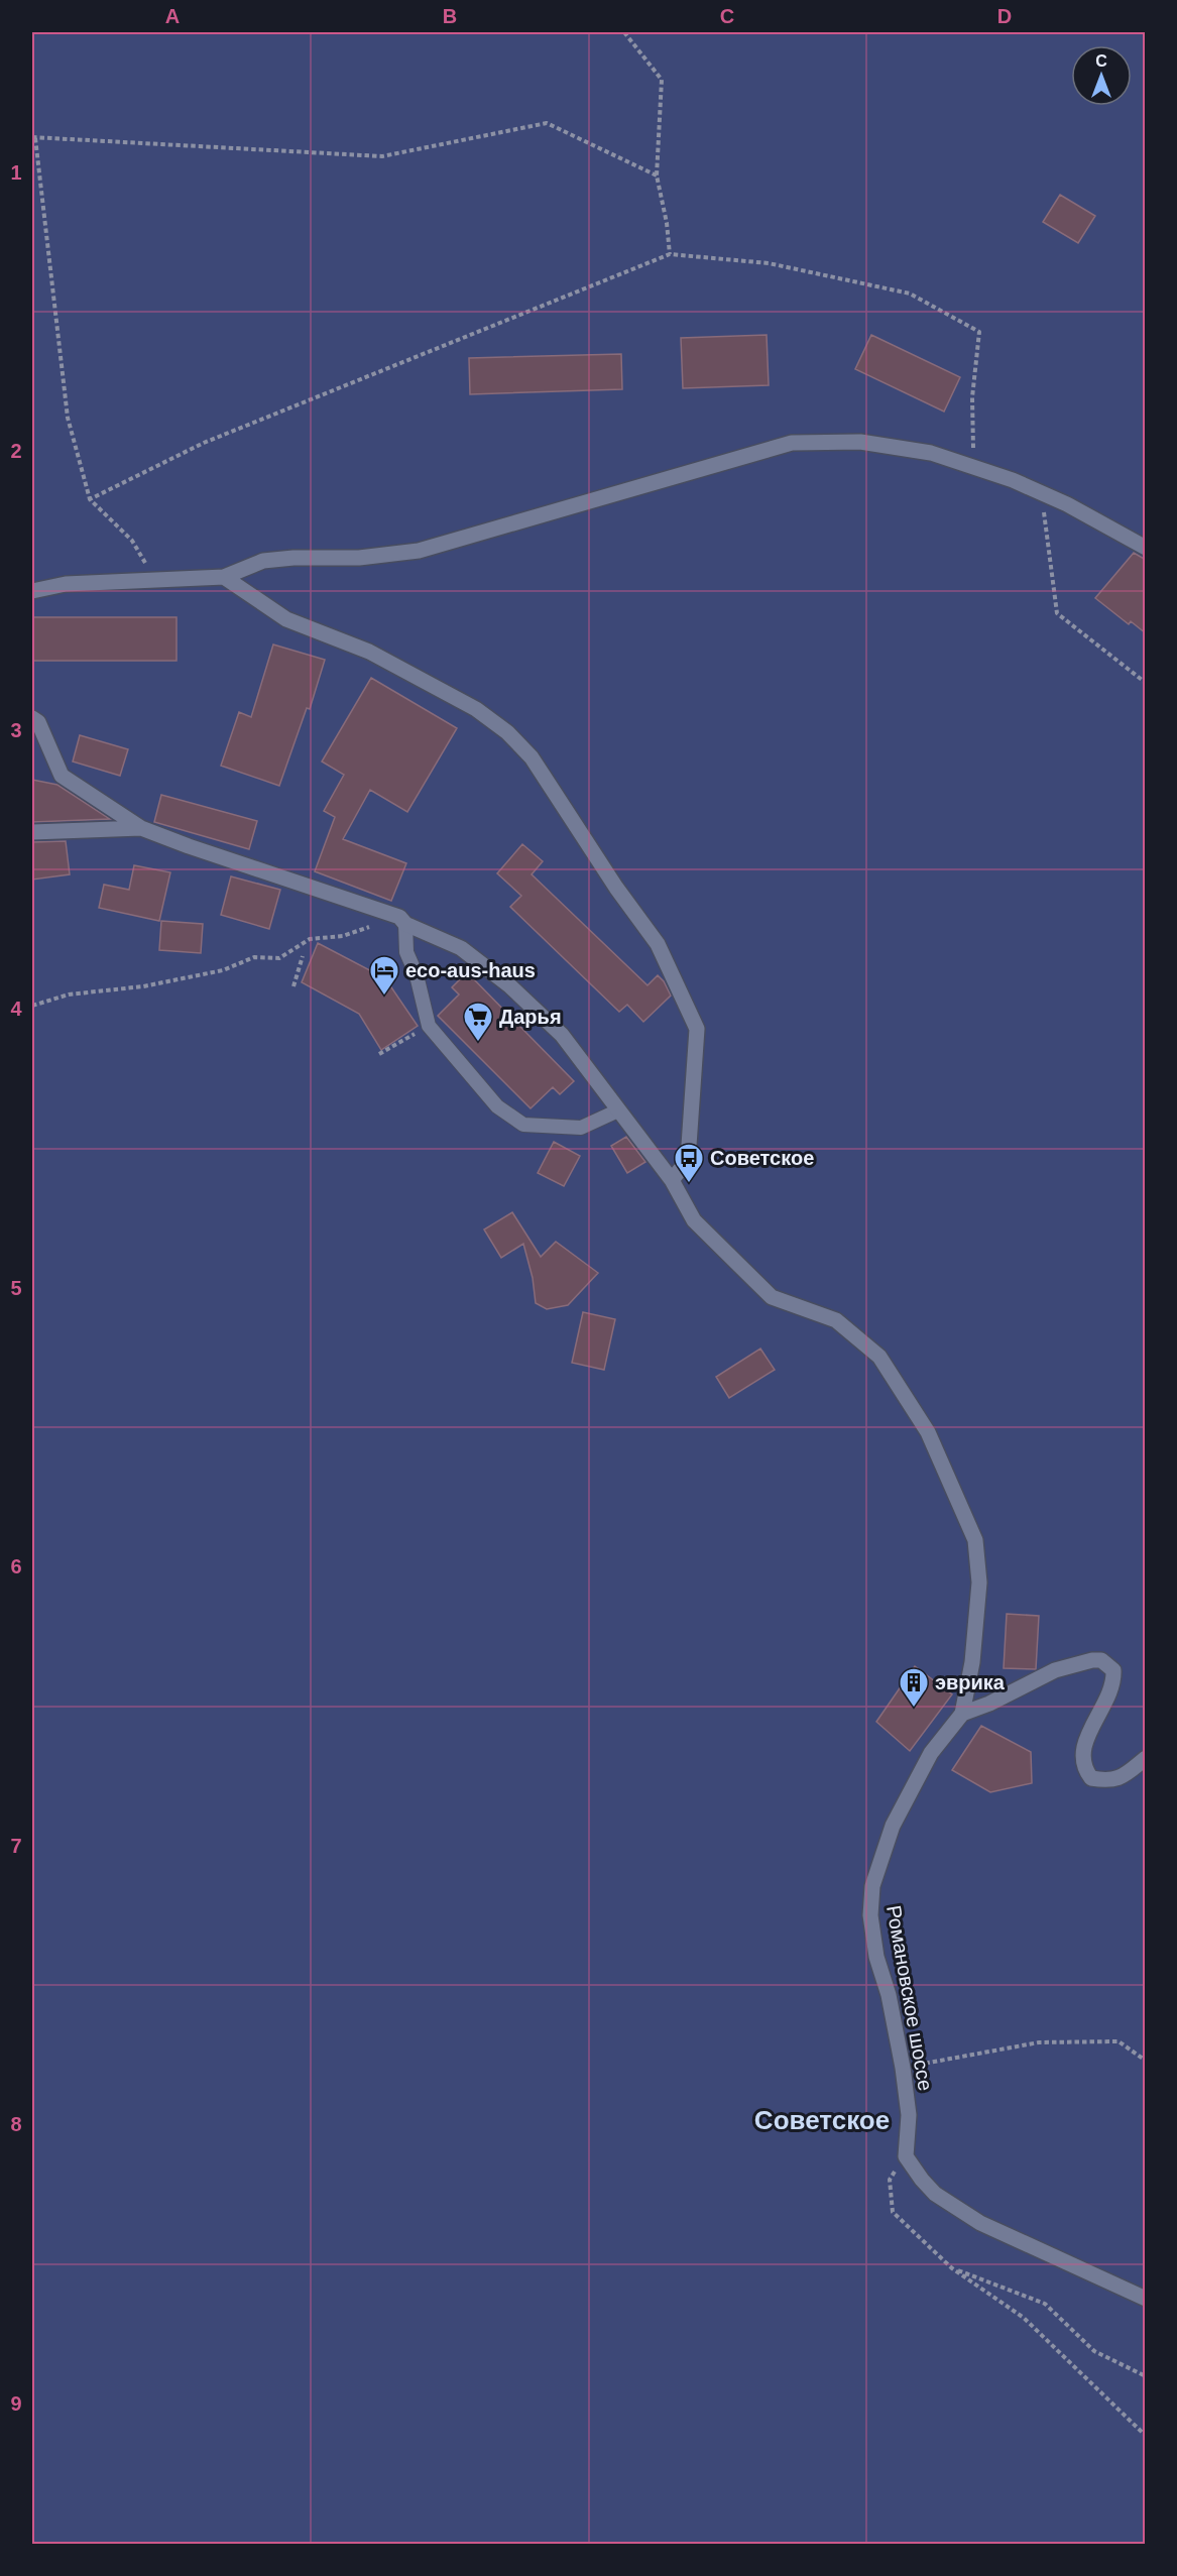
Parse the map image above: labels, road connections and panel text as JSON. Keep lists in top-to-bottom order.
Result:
{
  "streets": {
    "street": ["Романовское шоссе"]
  },
  "districts": ["Советское"],
  "places": {
    "hotel": ["eco-aus-haus"],
    "supermarket": ["Дарья"],
    "bus stop": ["Советское"],
    "building": ["эврика"]
  },
  "north": "top",
  "grid": {
    "columns": [
      "A",
      "B",
      "C",
      "D"
    ],
    "rows": [
      "1",
      "2",
      "3",
      "4",
      "5",
      "6",
      "7",
      "8",
      "9"
    ]
  }
}
